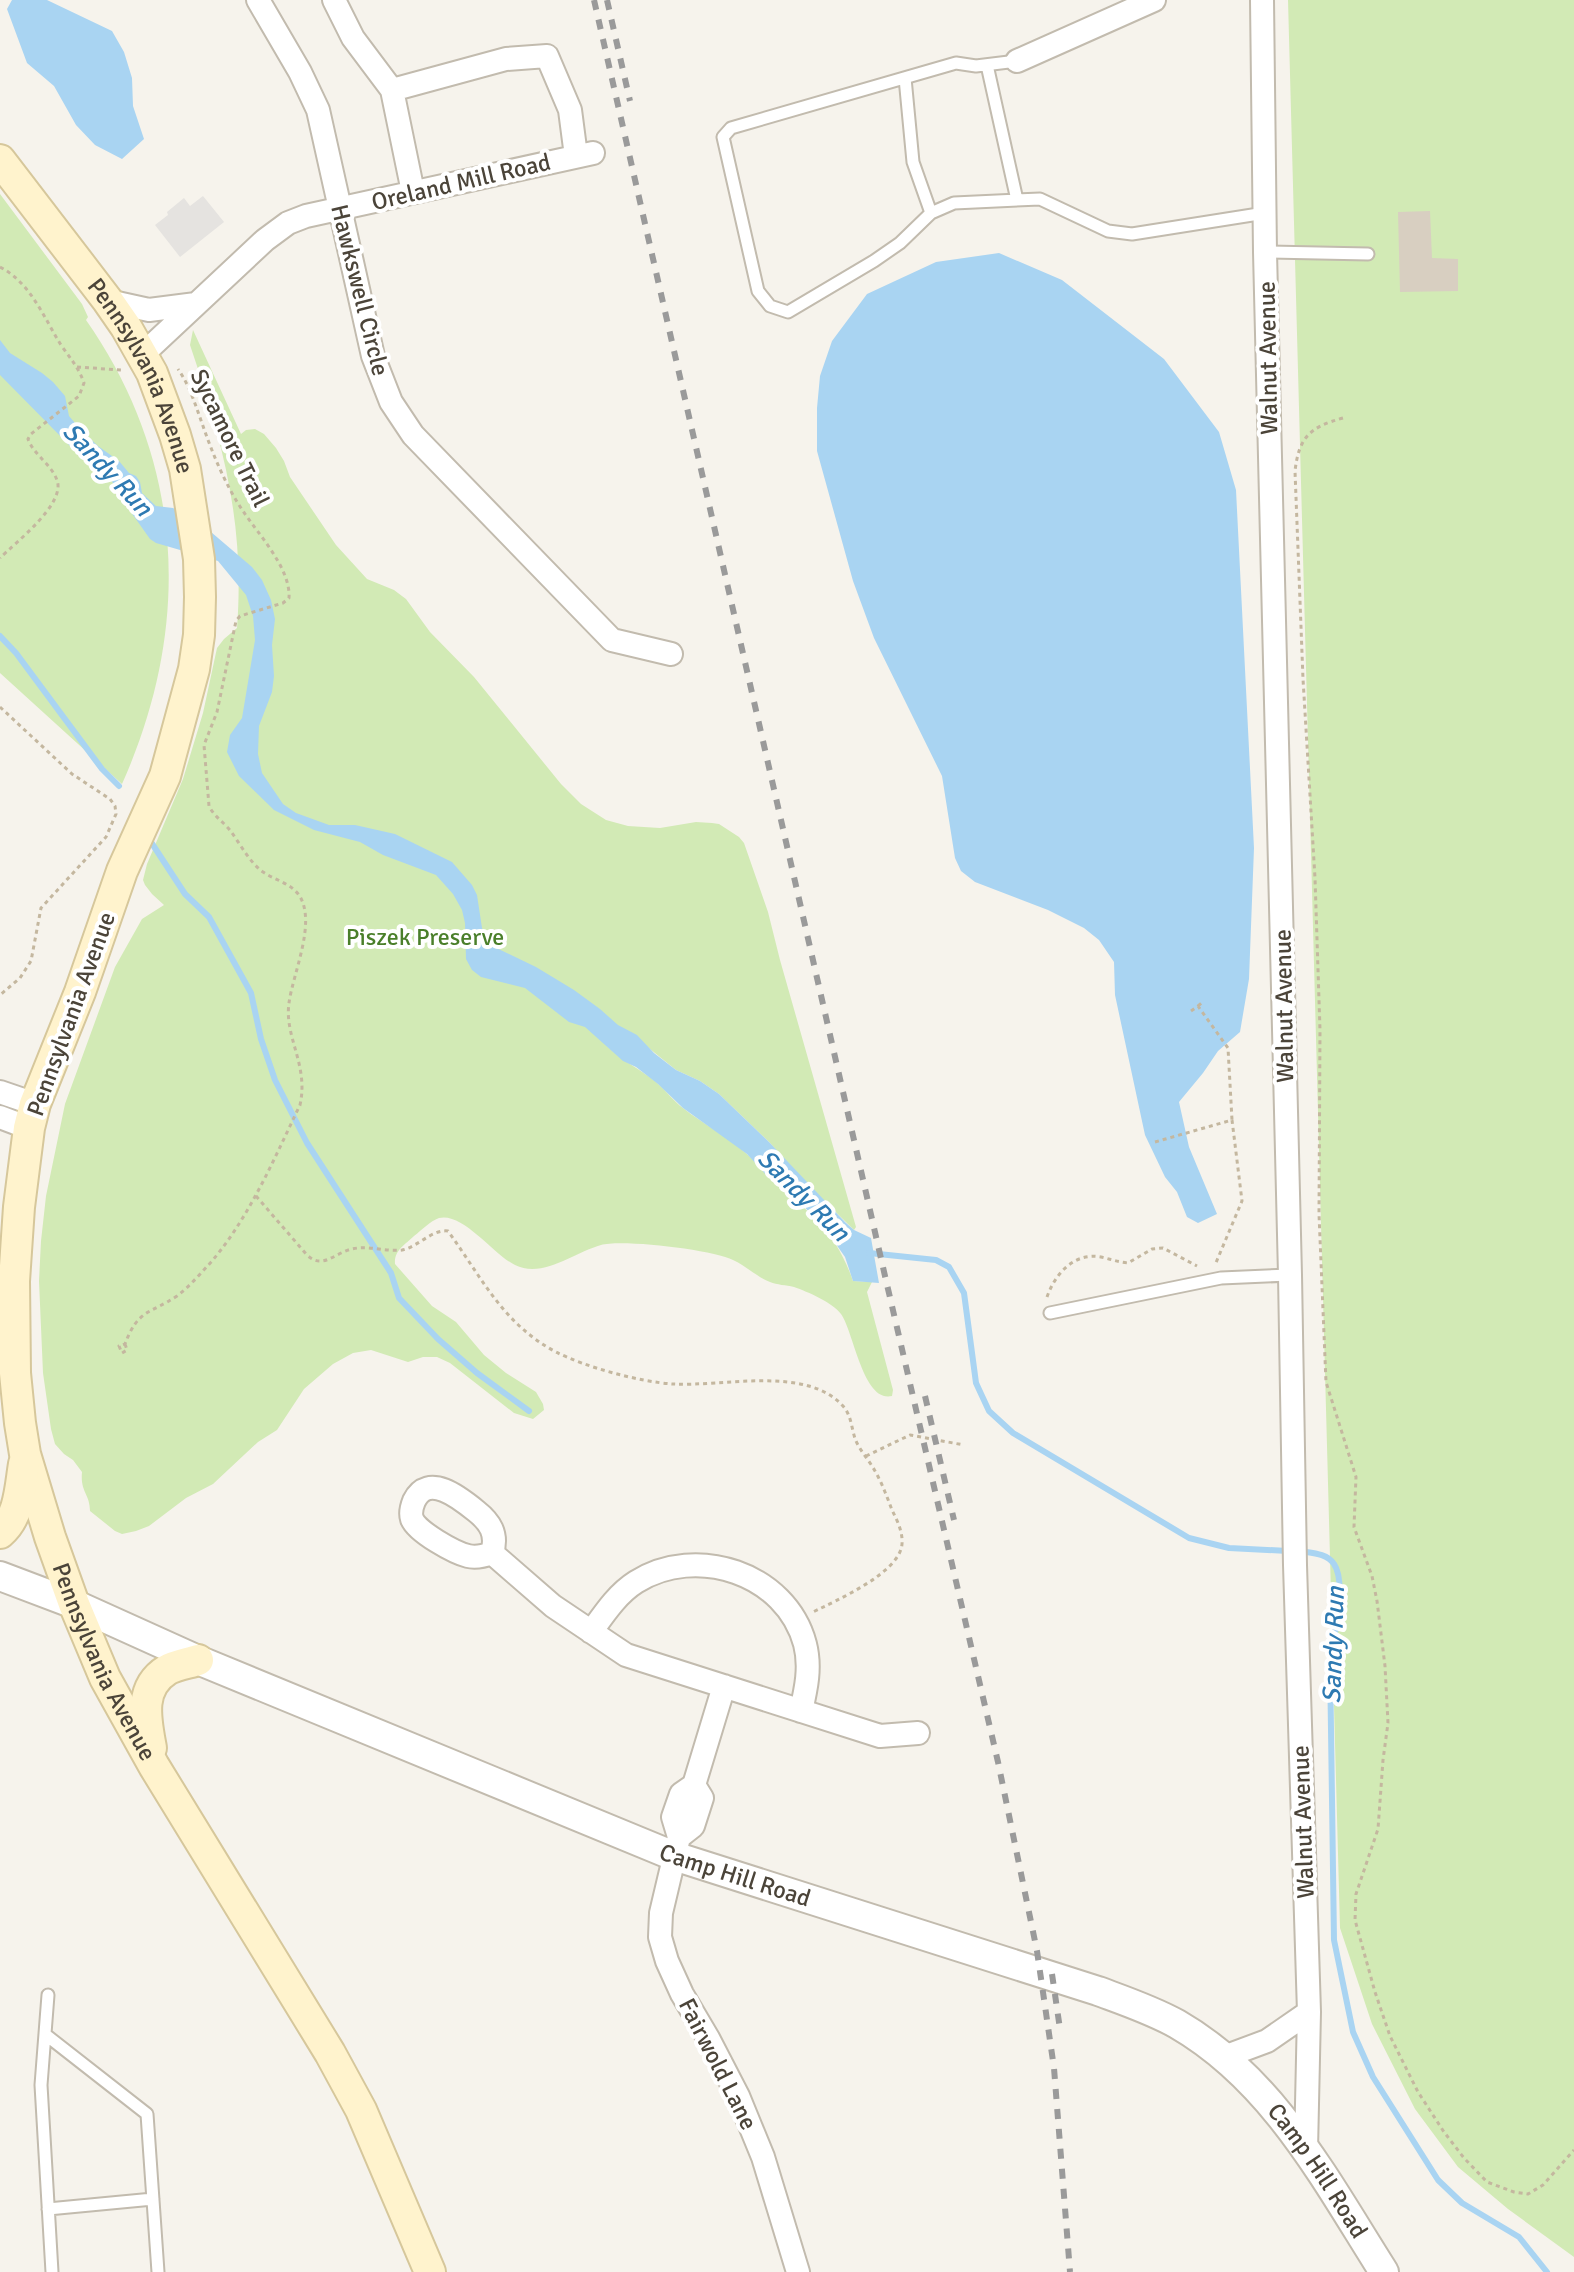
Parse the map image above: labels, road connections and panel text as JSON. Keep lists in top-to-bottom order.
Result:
{
  "streets": {
    "main road": ["Pennsylvania Avenue"],
    "street": [
      "Oreland Mill Road",
      "Hawkswell Circle",
      "Walnut Avenue",
      "Camp Hill Road",
      "Fairwold Lane"
    ],
    "path": ["Sycamore Trail"]
  },
  "crossings": [
    ["Oreland Mill Road", "Hawkswell Circle"],
    ["Oreland Mill Road", "Pennsylvania Avenue"],
    ["Walnut Avenue", "Camp Hill Road"],
    ["Pennsylvania Avenue", "Camp Hill Road"],
    ["Camp Hill Road", "Fairwold Lane"]
  ],
  "water": ["Sandy Run"],
  "parks": ["Piszek Preserve"]
}
